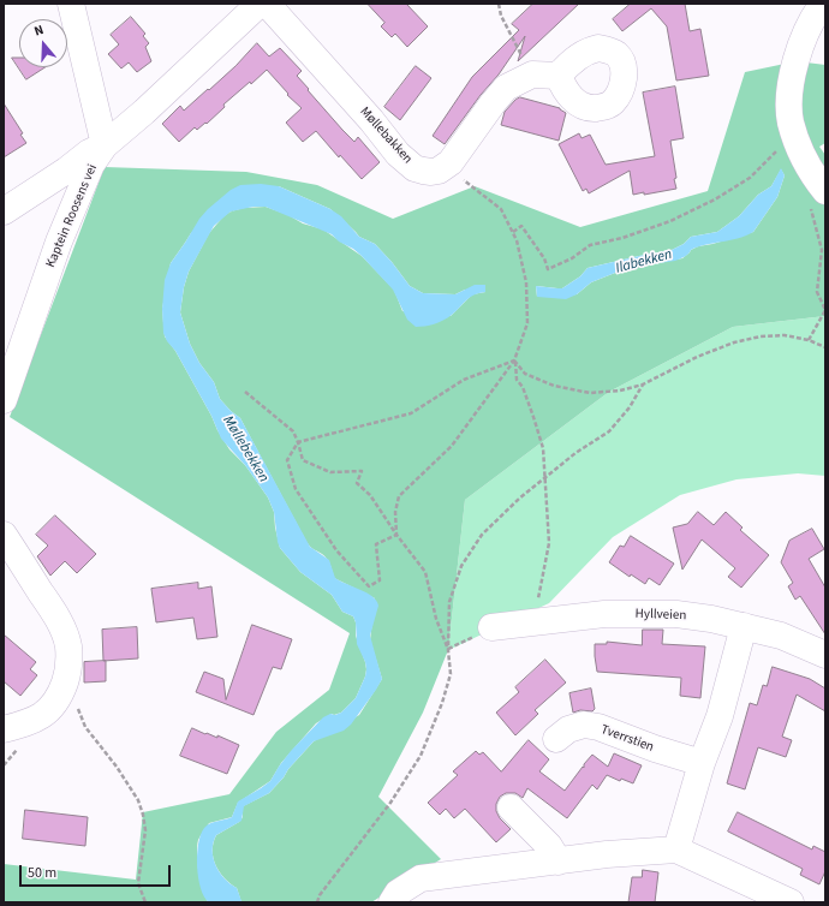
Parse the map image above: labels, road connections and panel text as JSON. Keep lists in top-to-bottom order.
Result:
{
  "streets": {
    "street": [
      "Møllebakken",
      "Kaptein Roosens vei",
      "Hyllveien",
      "Tverrstien"
    ]
  },
  "water": ["Ilabekken", "Møllebekken"],
  "scale_bar": "50 m",
  "north": "top"
}
